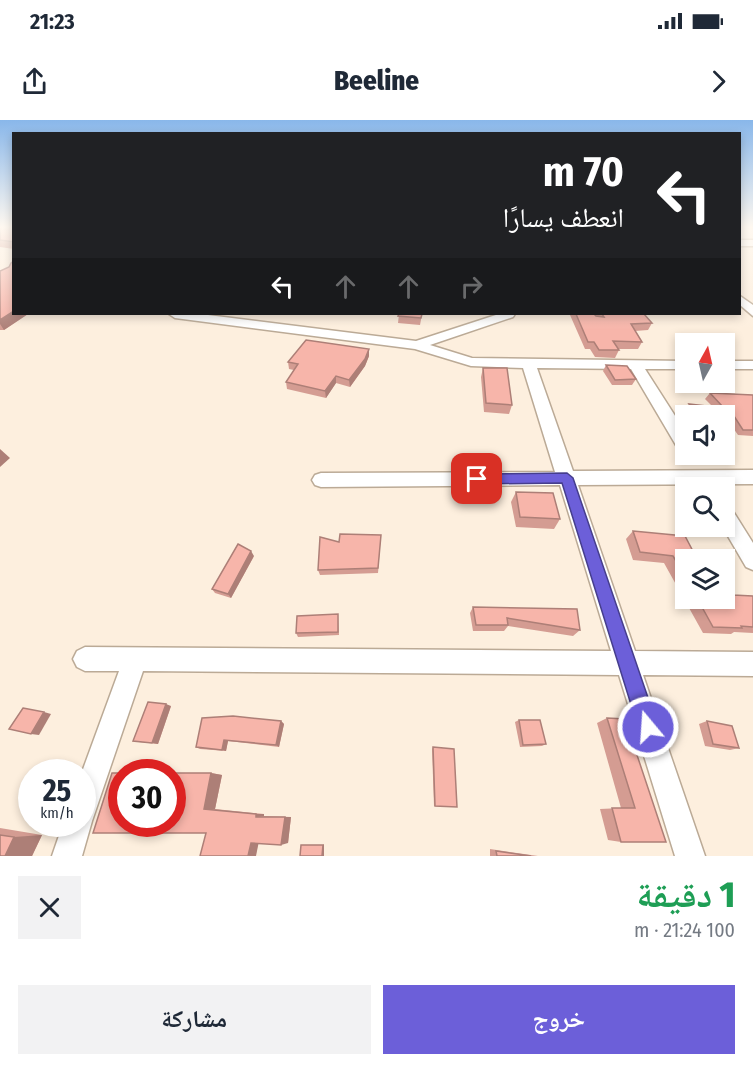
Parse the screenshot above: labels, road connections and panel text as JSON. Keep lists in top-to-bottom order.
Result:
{
  "north": "top",
  "page": {
    "status": "21:23",
    "header": "Beeline",
    "turn": ["70 m", "انعطف يسارًا"],
    "speed": "25 km/h",
    "limit": "30",
    "heading": ["1 دقيقة", "100 m · 21:24"],
    "buttons": ["خروج", "مشاركة"]
  }
}
